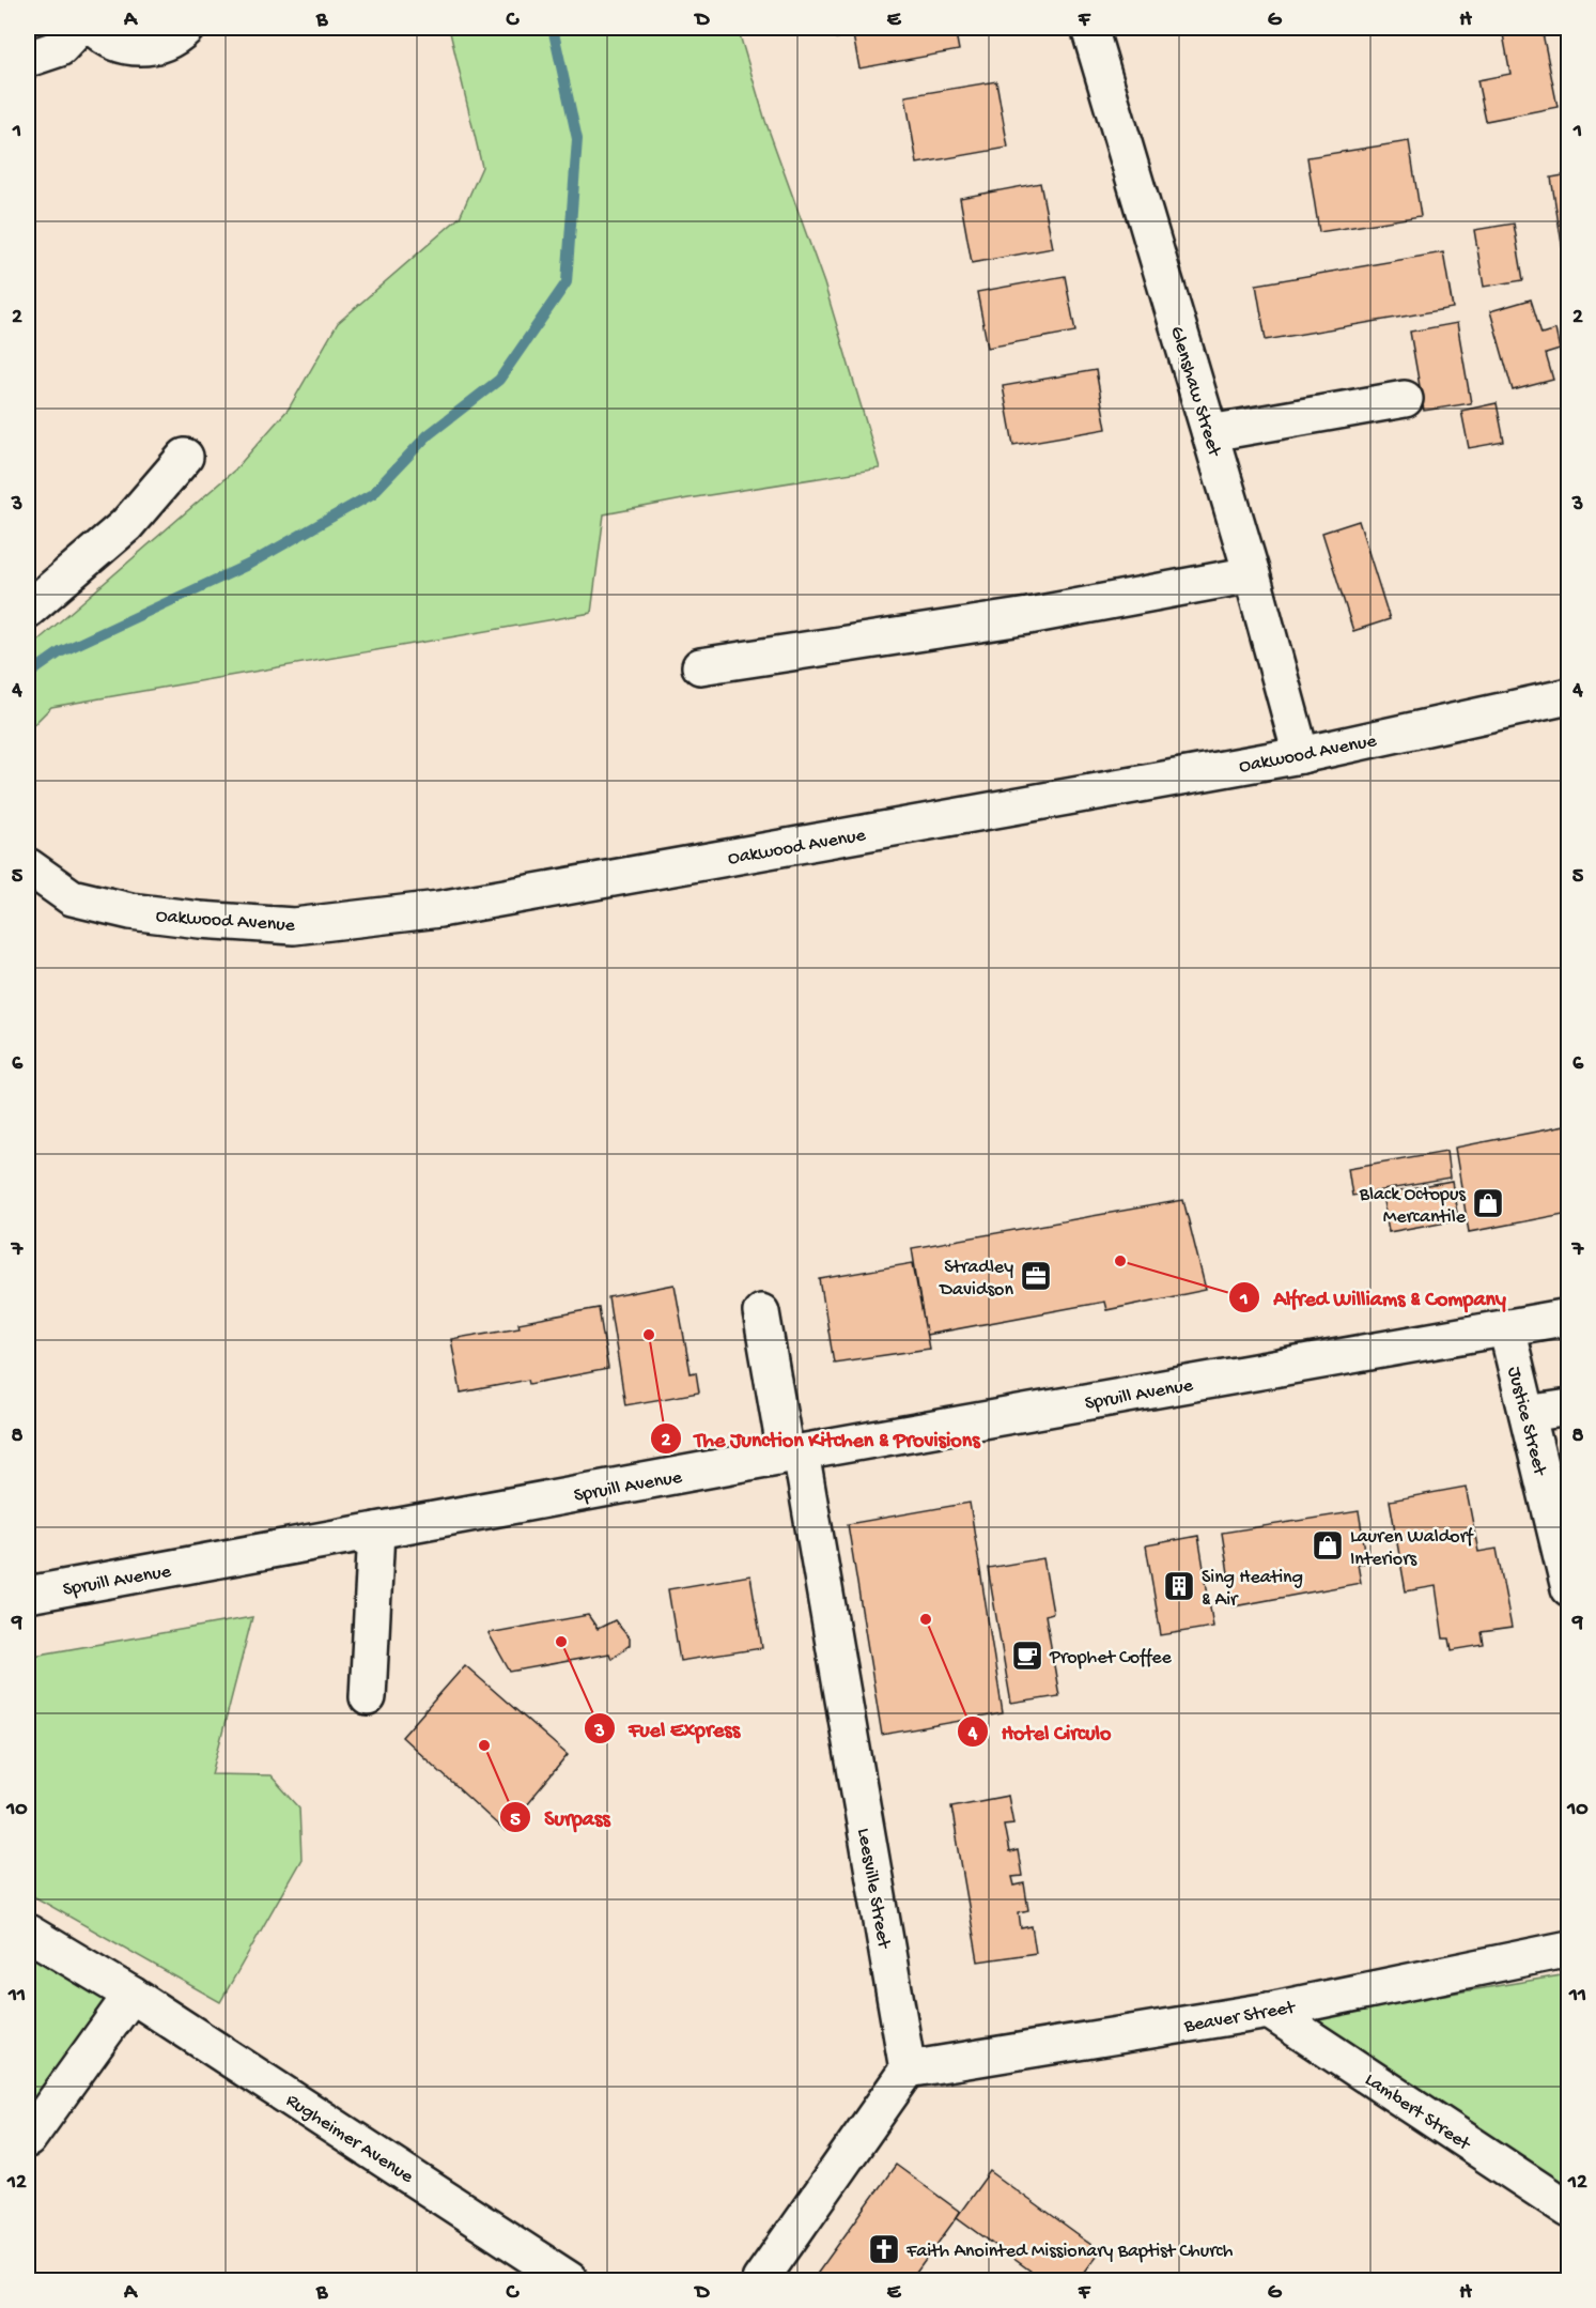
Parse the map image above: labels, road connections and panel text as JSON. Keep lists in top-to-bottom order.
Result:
{
  "streets": {
    "street": [
      "Glenshaw Street",
      "Oakwood Avenue",
      "Spruill Avenue",
      "Justice Street",
      "Leesville Street",
      "Beaver Street",
      "Lambert Street",
      "Rugheimer Avenue"
    ]
  },
  "crossings": [
    ["Glenshaw Street", "Oakwood Avenue"],
    ["Spruill Avenue", "Justice Street"],
    ["Spruill Avenue", "Leesville Street"],
    ["Leesville Street", "Beaver Street"],
    ["Beaver Street", "Lambert Street"]
  ],
  "places": {
    "shop": ["Black Octopus Mercantile", "Lauren Waldorf Interiors"],
    "other": [
      "Alfred Williams & Company",
      "The Junction Kitchen & Provisions",
      "Hotel Circulo",
      "Fuel Express",
      "Surpass"
    ],
    "office": ["Stradley Davidson"],
    "building": ["Sing Heating & Air"],
    "cafe": ["Prophet Coffee"],
    "church": ["Faith Anointed Missionary Baptist Church"]
  },
  "grid": {
    "columns": [
      "A",
      "B",
      "C",
      "D",
      "E",
      "F",
      "G",
      "H"
    ],
    "rows": [
      "1",
      "2",
      "3",
      "4",
      "5",
      "6",
      "7",
      "8",
      "9",
      "10",
      "11",
      "12"
    ]
  }
}
